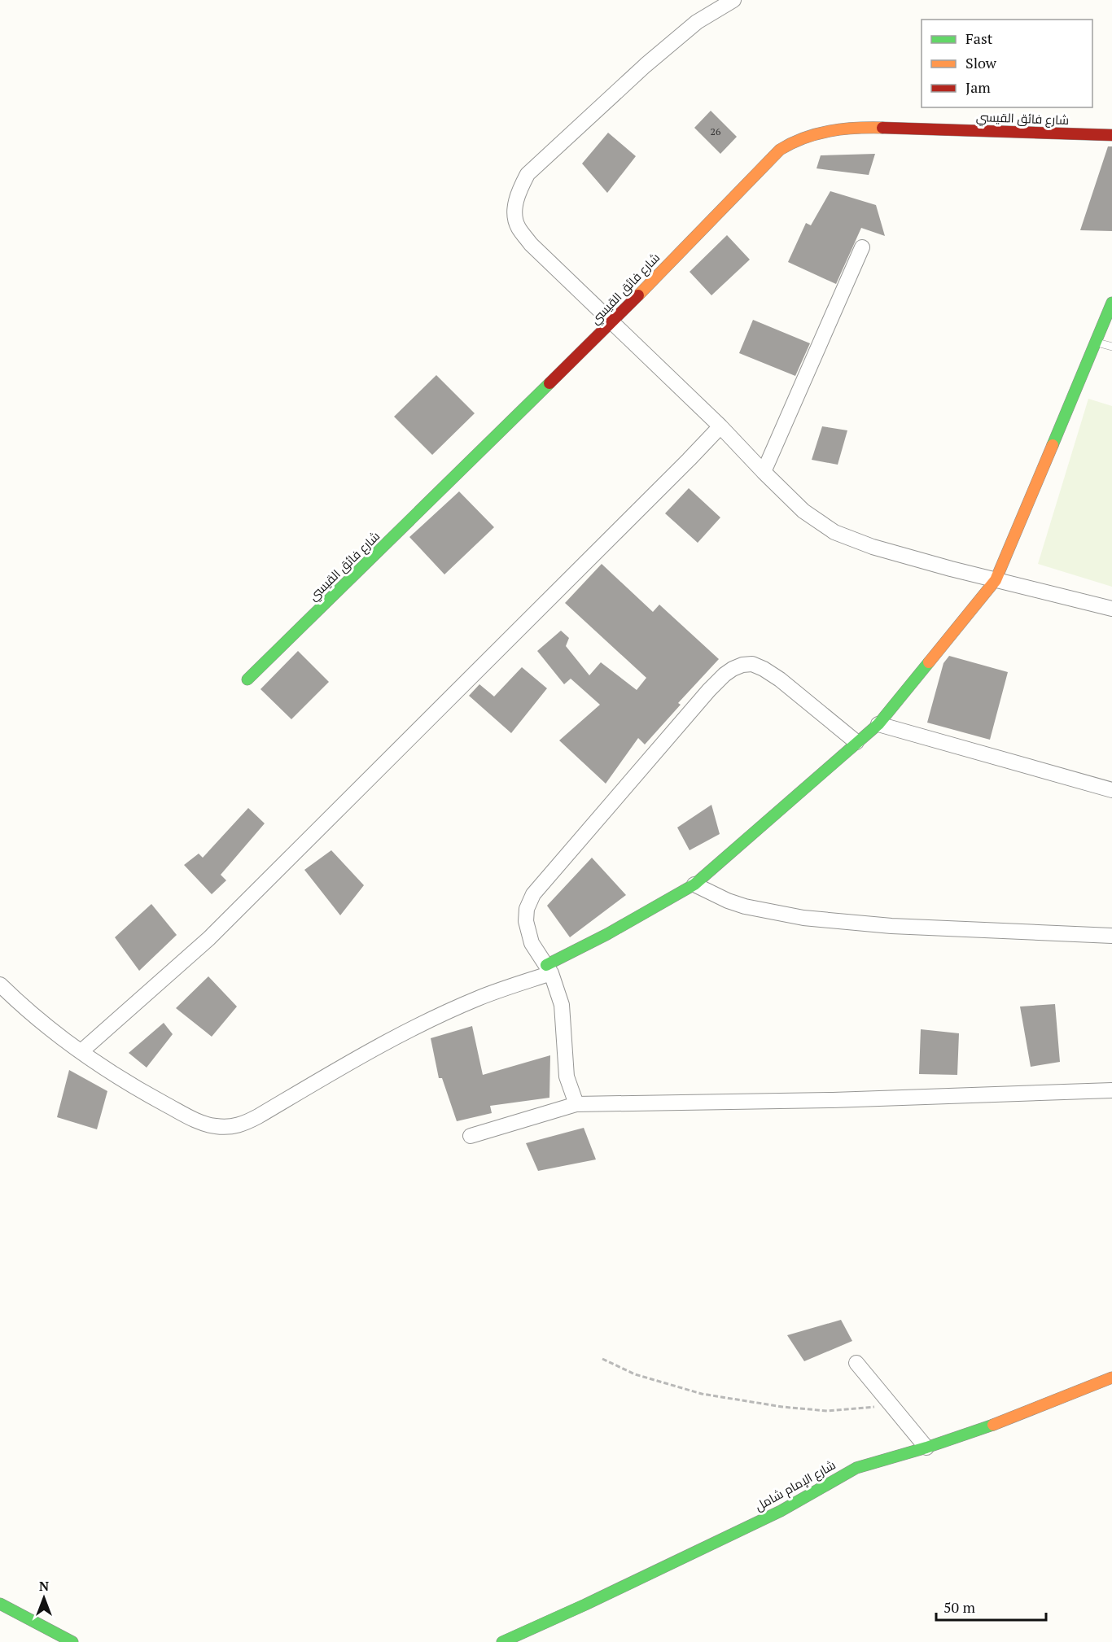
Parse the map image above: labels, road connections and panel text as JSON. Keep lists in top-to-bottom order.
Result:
{
  "streets": {
    "street": ["شارع فائق القيسي", "شارع الإمام شامل"]
  },
  "house_numbers": ["26"],
  "legend": ["Fast", "Slow", "Jam"],
  "scale_bar": "50 m",
  "north": "top"
}
